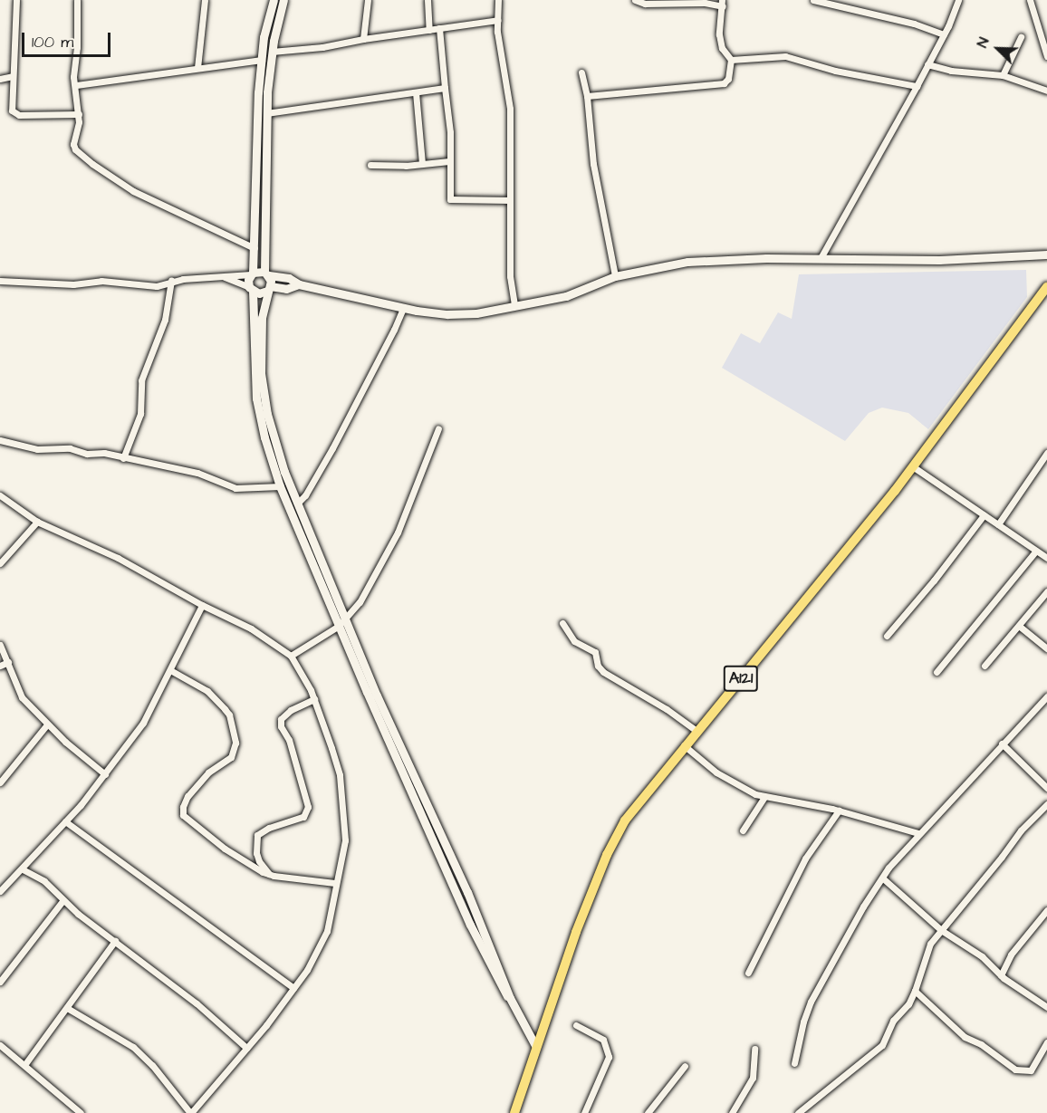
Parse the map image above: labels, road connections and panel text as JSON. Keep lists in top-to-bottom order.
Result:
{
  "streets": {
    "main road": ["A121"]
  },
  "scale_bar": "100 m",
  "north": "top left"
}
